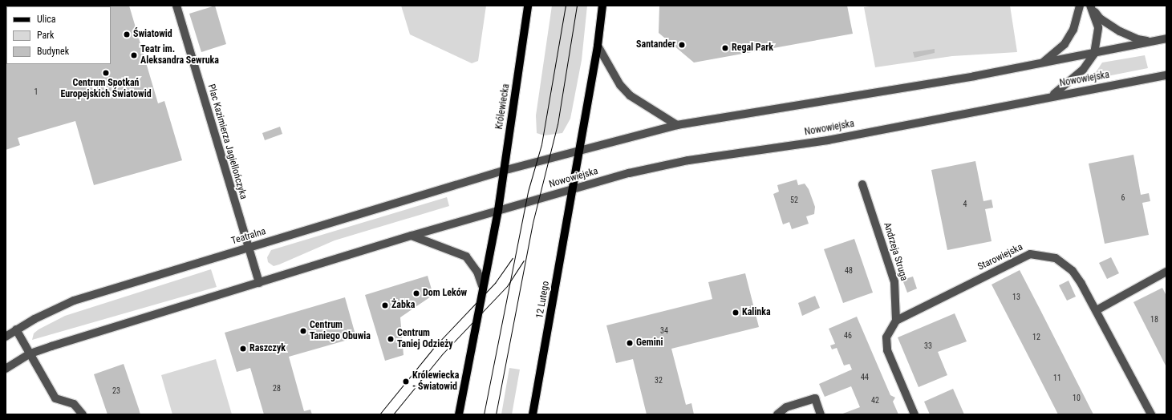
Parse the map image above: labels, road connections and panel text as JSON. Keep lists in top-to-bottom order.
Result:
{
  "streets": {
    "main road": ["Królewiecka", "12 Lutego"],
    "street": [
      "Nowowiejska",
      "Plac Kazimierza Jagiellończyka",
      "Teatralna",
      "Andrzeja Struga",
      "Starowiejska"
    ]
  },
  "crossings": [
    ["Nowowiejska", "Królewiecka"],
    ["Nowowiejska", "12 Lutego"],
    ["Królewiecka", "Teatralna"],
    ["Plac Kazimierza Jagiellończyka", "Teatralna"],
    ["Andrzeja Struga", "Starowiejska"]
  ],
  "places": [
    "Światowid",
    "Santander",
    "Regal Park",
    "Teatr im. Aleksandra Sewruka",
    "Centrum Spotkań Europejskich Światowid",
    "Dom Leków",
    "Żabka",
    "Kalinka",
    "Centrum Taniego Obuwia",
    "Centrum Taniej Odzieży",
    "Gemini",
    "Raszczyk",
    "Królewiecka - Światowid"
  ],
  "house_numbers": [
    "1",
    "6",
    "52",
    "4",
    "48",
    "13",
    "18",
    "34",
    "46",
    "12",
    "33",
    "44",
    "11",
    "32",
    "28",
    "23",
    "10",
    "42"
  ],
  "legend": ["Ulica", "Park", "Budynek"]
}
